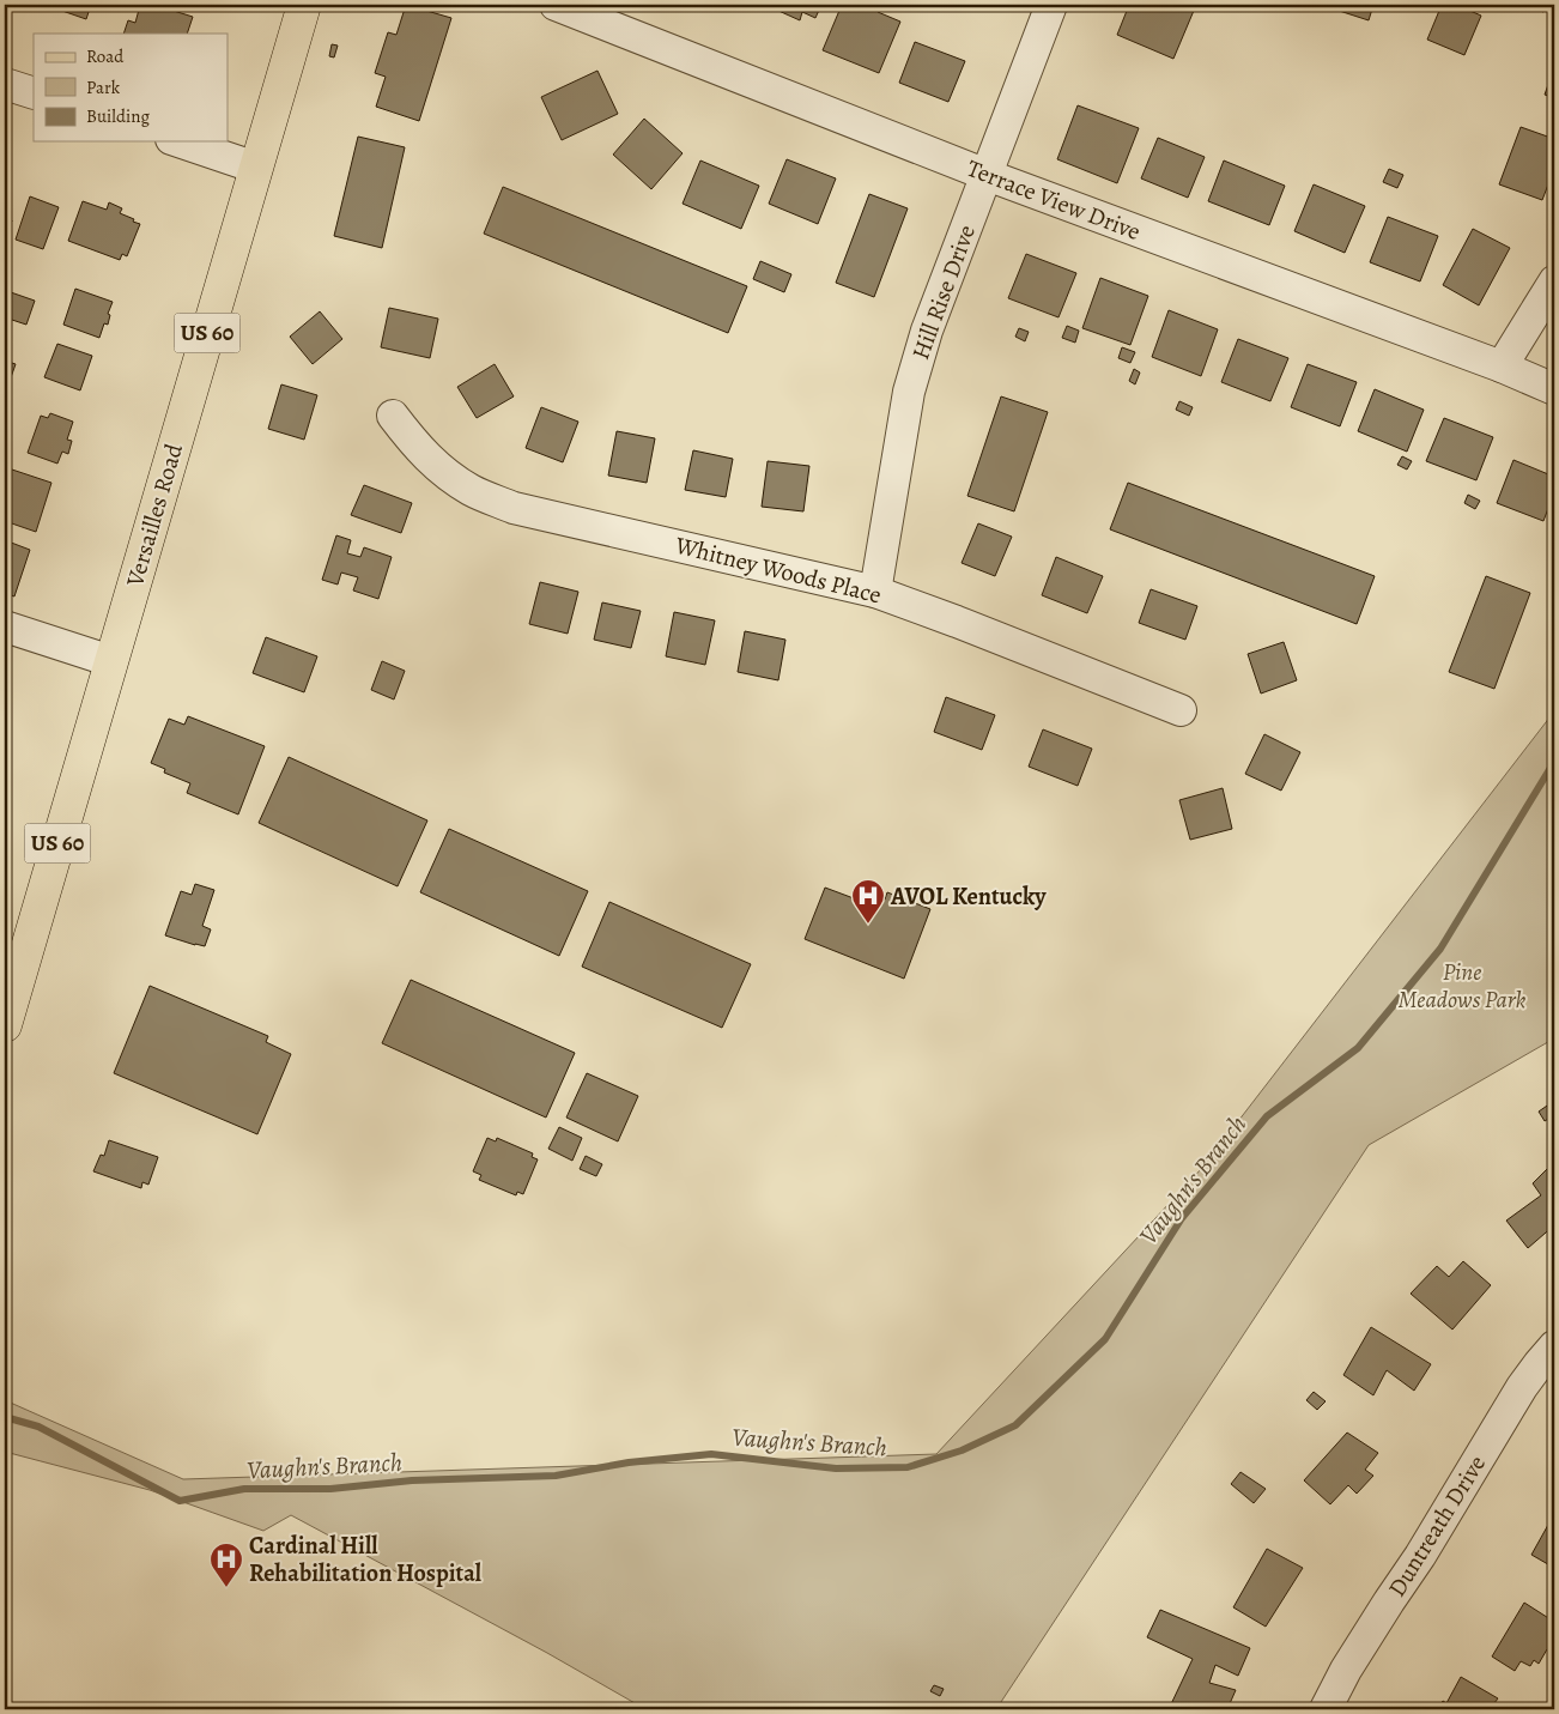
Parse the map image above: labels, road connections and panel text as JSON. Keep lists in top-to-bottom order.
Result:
{
  "streets": {
    "main road": ["US 60", "Versailles Road"],
    "street": [
      "Terrace View Drive",
      "Hill Rise Drive",
      "Whitney Woods Place",
      "Duntreath Drive"
    ]
  },
  "crossings": [
    ["Terrace View Drive", "Hill Rise Drive"],
    ["Hill Rise Drive", "Whitney Woods Place"]
  ],
  "water": ["Vaughn's Branch"],
  "parks": ["Pine Meadows Park"],
  "places": {
    "hospital": ["AVOL Kentucky", "Cardinal Hill Rehabilitation Hospital"]
  },
  "legend": ["Road", "Park", "Building"]
}
